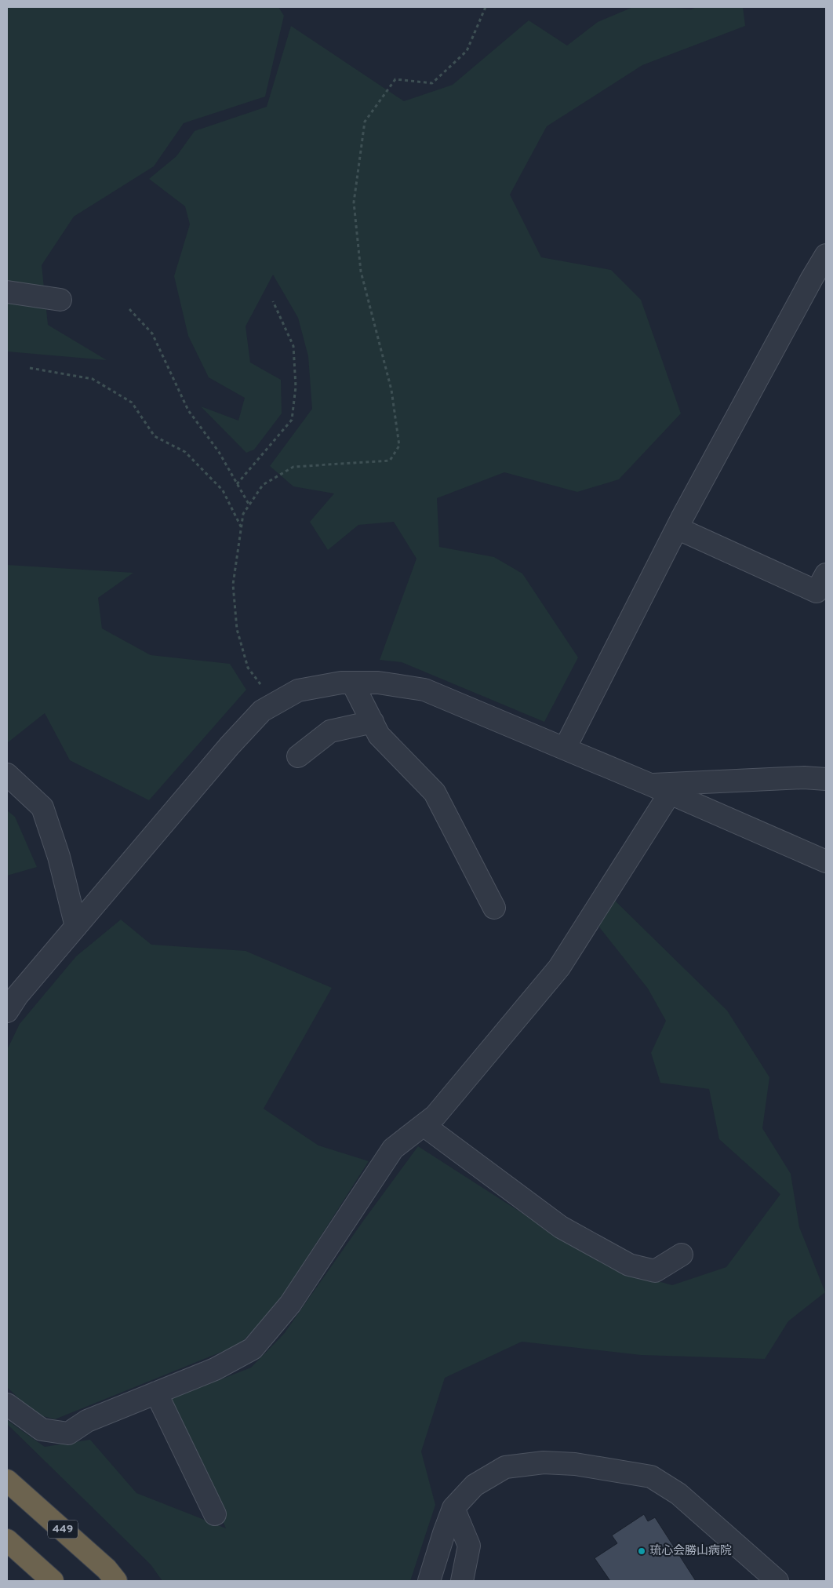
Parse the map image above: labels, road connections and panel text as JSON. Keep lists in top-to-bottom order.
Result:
{
  "streets": {
    "highway": ["449"]
  },
  "places": ["琉心会勝山病院"]
}
